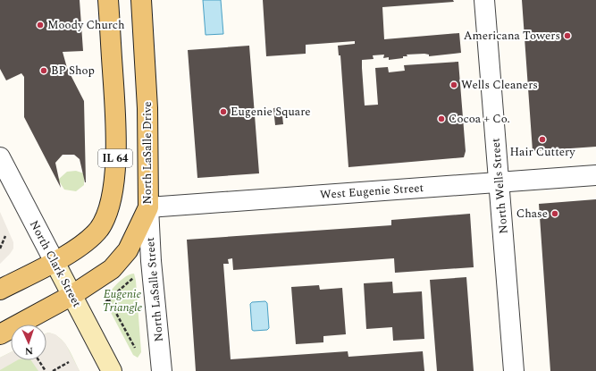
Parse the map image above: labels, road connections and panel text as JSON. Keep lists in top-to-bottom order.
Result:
{
  "streets": {
    "main road": ["North LaSalle Drive", "IL 64", "North Clark Street"],
    "street": ["North Wells Street", "West Eugenie Street", "North LaSalle Street"]
  },
  "crossings": [
    ["North LaSalle Drive", "IL 64"],
    ["North LaSalle Drive", "West Eugenie Street"],
    ["North LaSalle Drive", "North Clark Street"],
    ["North LaSalle Drive", "North LaSalle Street"],
    ["IL 64", "North Clark Street"],
    ["North Wells Street", "West Eugenie Street"],
    ["West Eugenie Street", "North LaSalle Street"]
  ],
  "parks": ["Eugenie Triangle"],
  "places": [
    "Moody Church",
    "Americana Towers",
    "BP Shop",
    "Wells Cleaners",
    "Eugenie Square",
    "Cocoa + Co.",
    "Hair Cuttery",
    "Chase"
  ],
  "north": "bottom"
}
